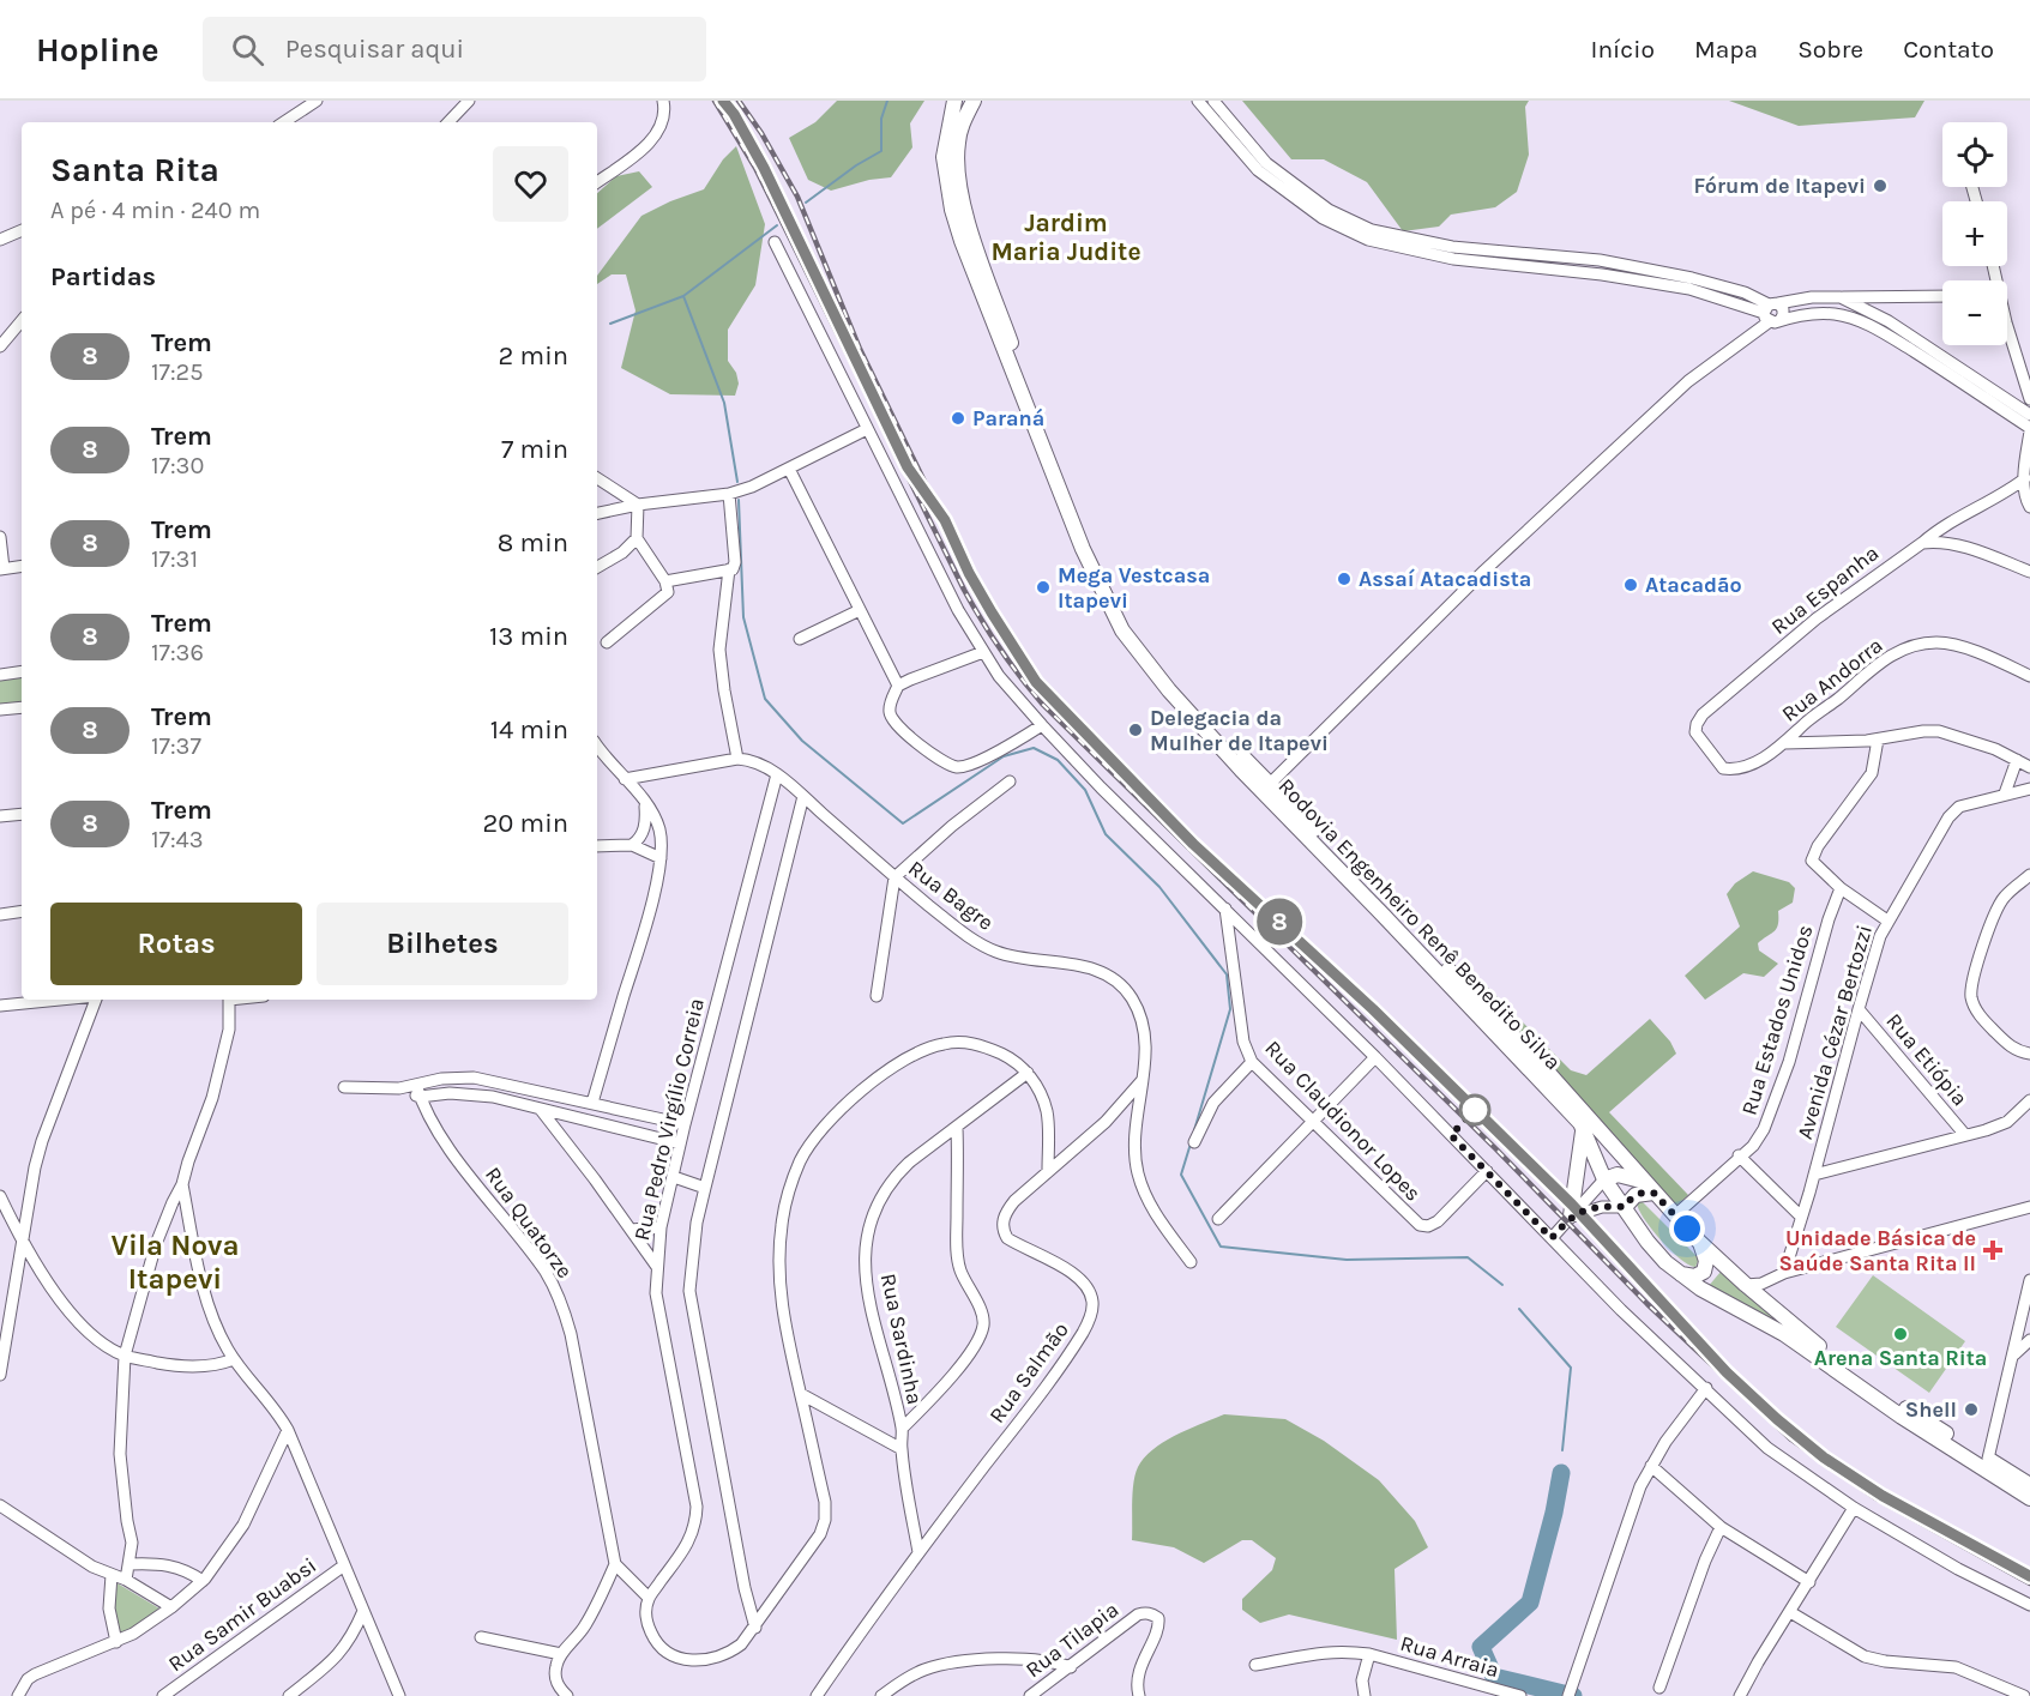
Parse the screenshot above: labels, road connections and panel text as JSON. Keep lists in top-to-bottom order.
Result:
{
  "streets": {
    "main road": ["Rodovia Engenheiro Renê Benedito Silva"],
    "street": [
      "Rua Espanha",
      "Rua Andorra",
      "Rua Bagre",
      "Rua Estados Unidos",
      "Avenida Cézar Bertozzi",
      "Rua Etiópia",
      "Rua Pedro Virgílio Correia",
      "Rua Claudionor Lopes",
      "Rua Quatorze",
      "Rua Sardinha",
      "Rua Salmão",
      "Rua Samir Buabsi",
      "Rua Tilapia",
      "Rua Arraia"
    ]
  },
  "crossings": [
    ["Rua Espanha", "Rua Andorra"],
    ["Rua Bagre", "Rua Pedro Virgílio Correia"],
    ["Rua Bagre", "Rua Salmão"],
    ["Rodovia Engenheiro Renê Benedito Silva", "Rua Estados Unidos"],
    ["Avenida Cézar Bertozzi", "Rua Etiópia"],
    ["Rua Sardinha", "Rua Salmão"]
  ],
  "districts": ["Jardim Maria Judite", "Vila Nova Itapevi"],
  "places": {
    "other": [
      "Fórum de Itapevi",
      "Paraná",
      "Assaí Atacadista",
      "Atacadão",
      "Mega Vestcasa Itapevi",
      "Delegacia da Mulher de Itapevi",
      "Arena Santa Rita",
      "Shell"
    ],
    "health": ["Unidade Básica de Saúde Santa Rita II"]
  },
  "page": {
    "header": "Hopline",
    "search": "Pesquisar aqui",
    "nav": [
      "Início",
      "Mapa",
      "Sobre",
      "Contato"
    ],
    "on_map": "8",
    "map_buttons": ["+", "−"],
    "heading": [
      ["Santa Rita", "A pé · 4 min · 240 m"],
      "Partidas"
    ],
    "list": [
      {
        "mark": "8",
        "name": "Trem",
        "note": "17:25",
        "value": "2 min"
      },
      {
        "mark": "8",
        "name": "Trem",
        "note": "17:30",
        "value": "7 min"
      },
      {
        "mark": "8",
        "name": "Trem",
        "note": "17:31",
        "value": "8 min"
      },
      {
        "mark": "8",
        "name": "Trem",
        "note": "17:36",
        "value": "13 min"
      },
      {
        "mark": "8",
        "name": "Trem",
        "note": "17:37",
        "value": "14 min"
      },
      {
        "mark": "8",
        "name": "Trem",
        "note": "17:43",
        "value": "20 min"
      }
    ],
    "buttons": ["Rotas", "Bilhetes"]
  }
}
